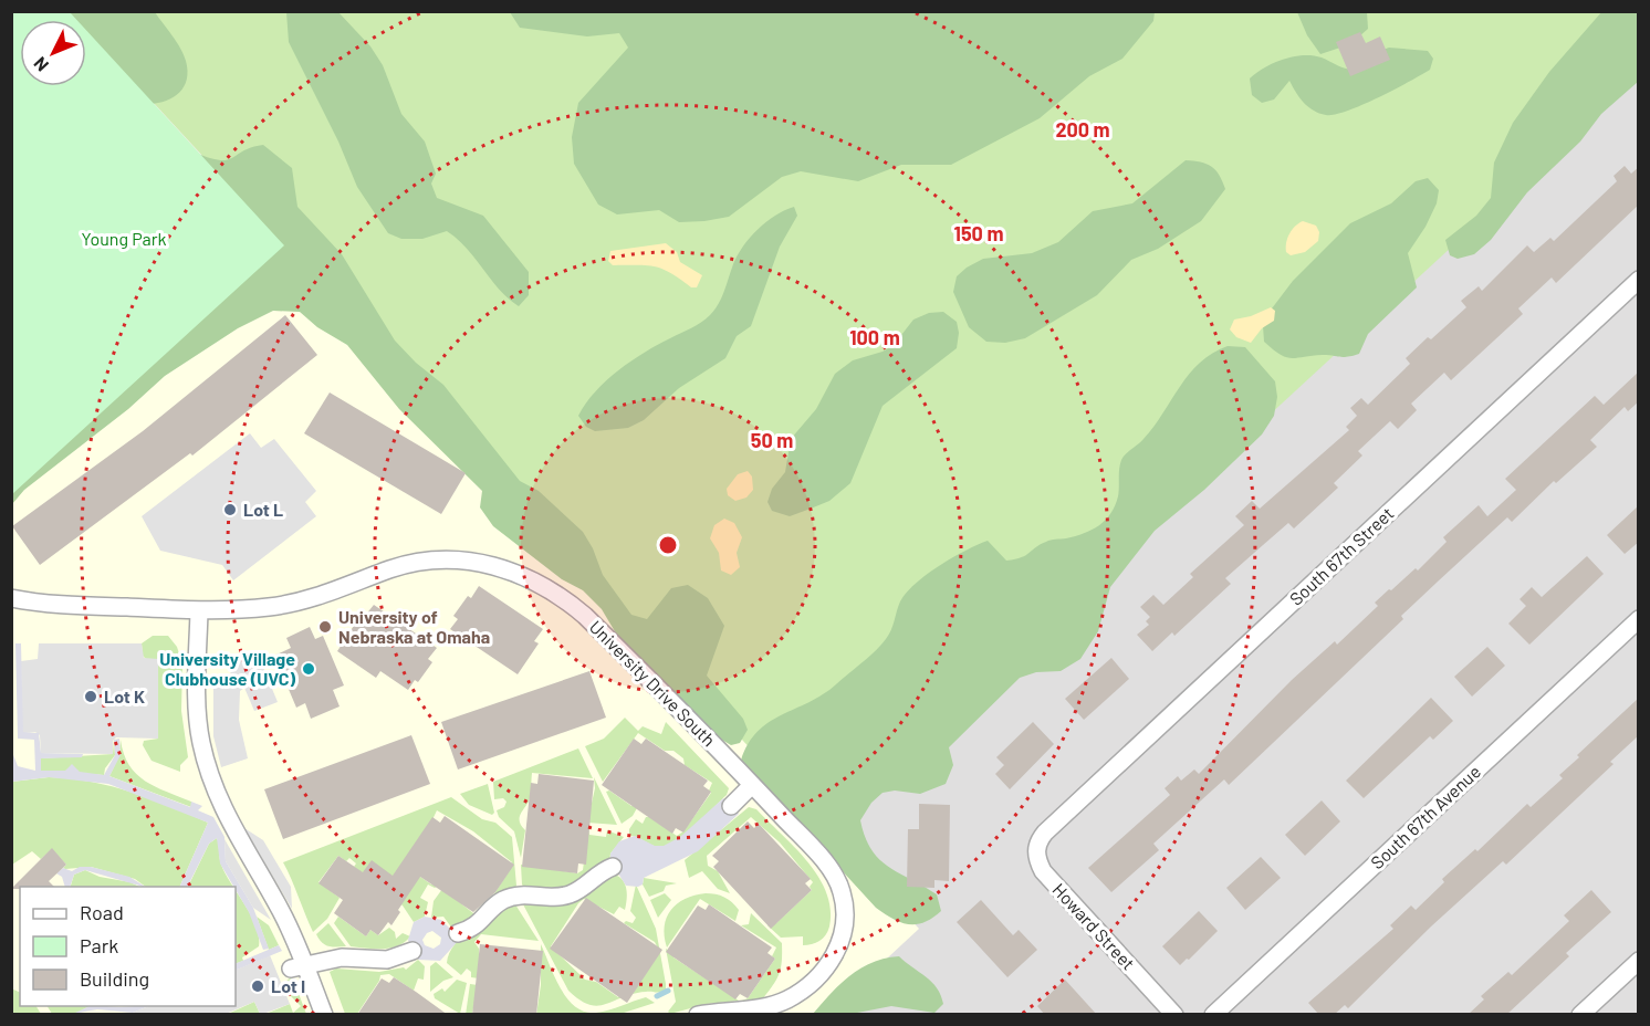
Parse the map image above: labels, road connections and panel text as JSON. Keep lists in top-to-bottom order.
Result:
{
  "streets": {
    "street": [
      "South 67th Street",
      "University Drive South",
      "South 67th Avenue",
      "Howard Street"
    ]
  },
  "crossings": [
    ["South 67th Street", "Howard Street"]
  ],
  "parks": ["Young Park"],
  "places": [
    "Lot L",
    "University of Nebraska at Omaha",
    "University Village Clubhouse (UVC)",
    "Lot K",
    "Lot I"
  ],
  "legend": ["Road", "Park", "Building"],
  "north": "bottom left",
  "rings": [
    "200 m",
    "150 m",
    "100 m",
    "50 m"
  ]
}
